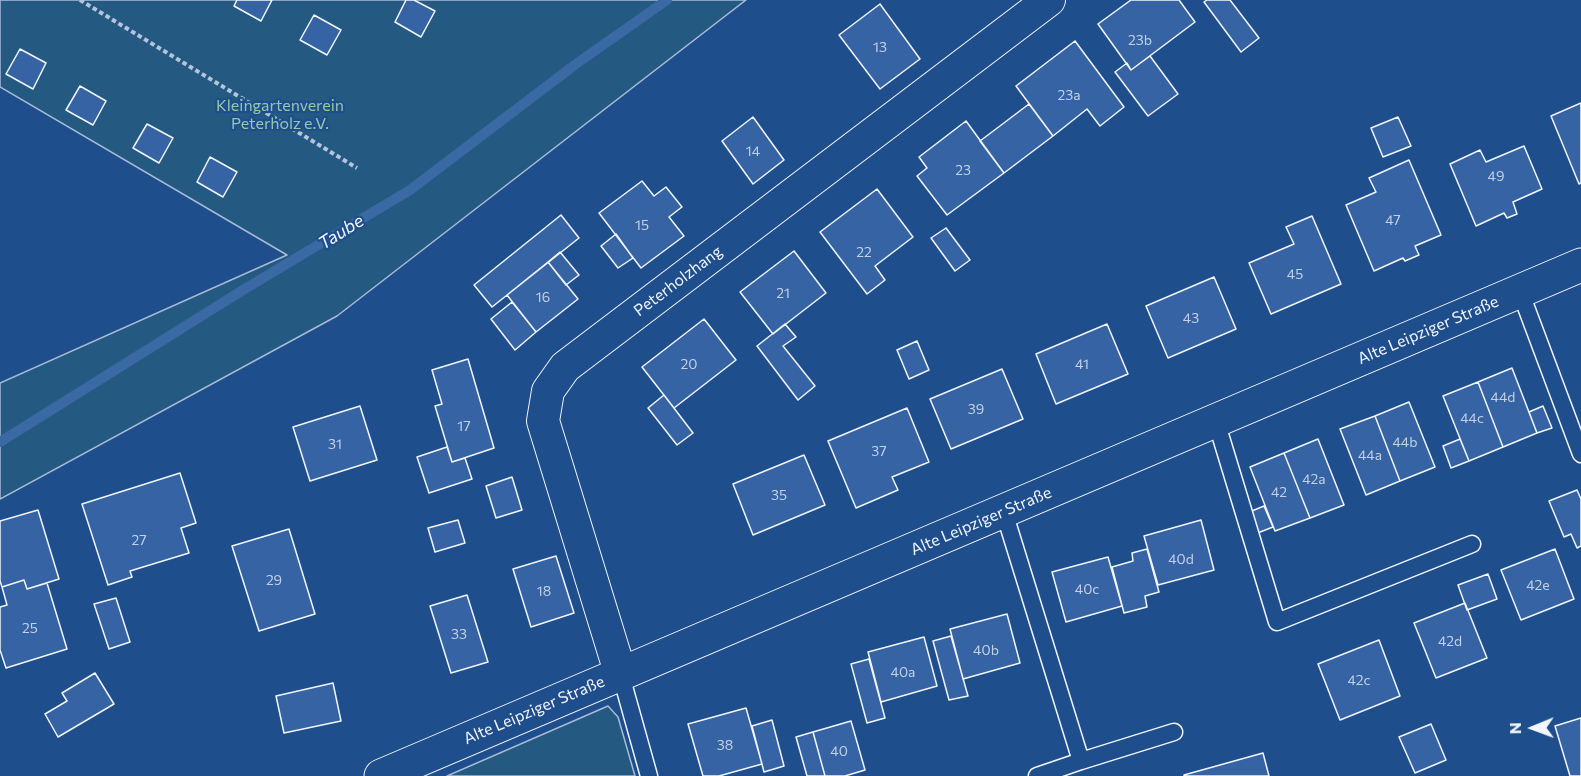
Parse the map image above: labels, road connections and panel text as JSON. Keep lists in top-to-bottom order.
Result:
{
  "streets": {
    "street": ["Peterholzhang", "Alte Leipziger Straße"]
  },
  "crossings": [
    ["Peterholzhang", "Alte Leipziger Straße"]
  ],
  "water": ["Taube"],
  "parks": ["Kleingartenverein Peterholz e.V."],
  "house_numbers": [
    "23b",
    "13",
    "23a",
    "14",
    "23",
    "49",
    "47",
    "15",
    "22",
    "45",
    "21",
    "16",
    "43",
    "20",
    "41",
    "44d",
    "39",
    "44c",
    "17",
    "44b",
    "31",
    "37",
    "44a",
    "42a",
    "42",
    "35",
    "27",
    "40d",
    "29",
    "42e",
    "40c",
    "18",
    "25",
    "33",
    "42d",
    "40b",
    "40a",
    "42c",
    "38",
    "40"
  ],
  "north": "left"
}
